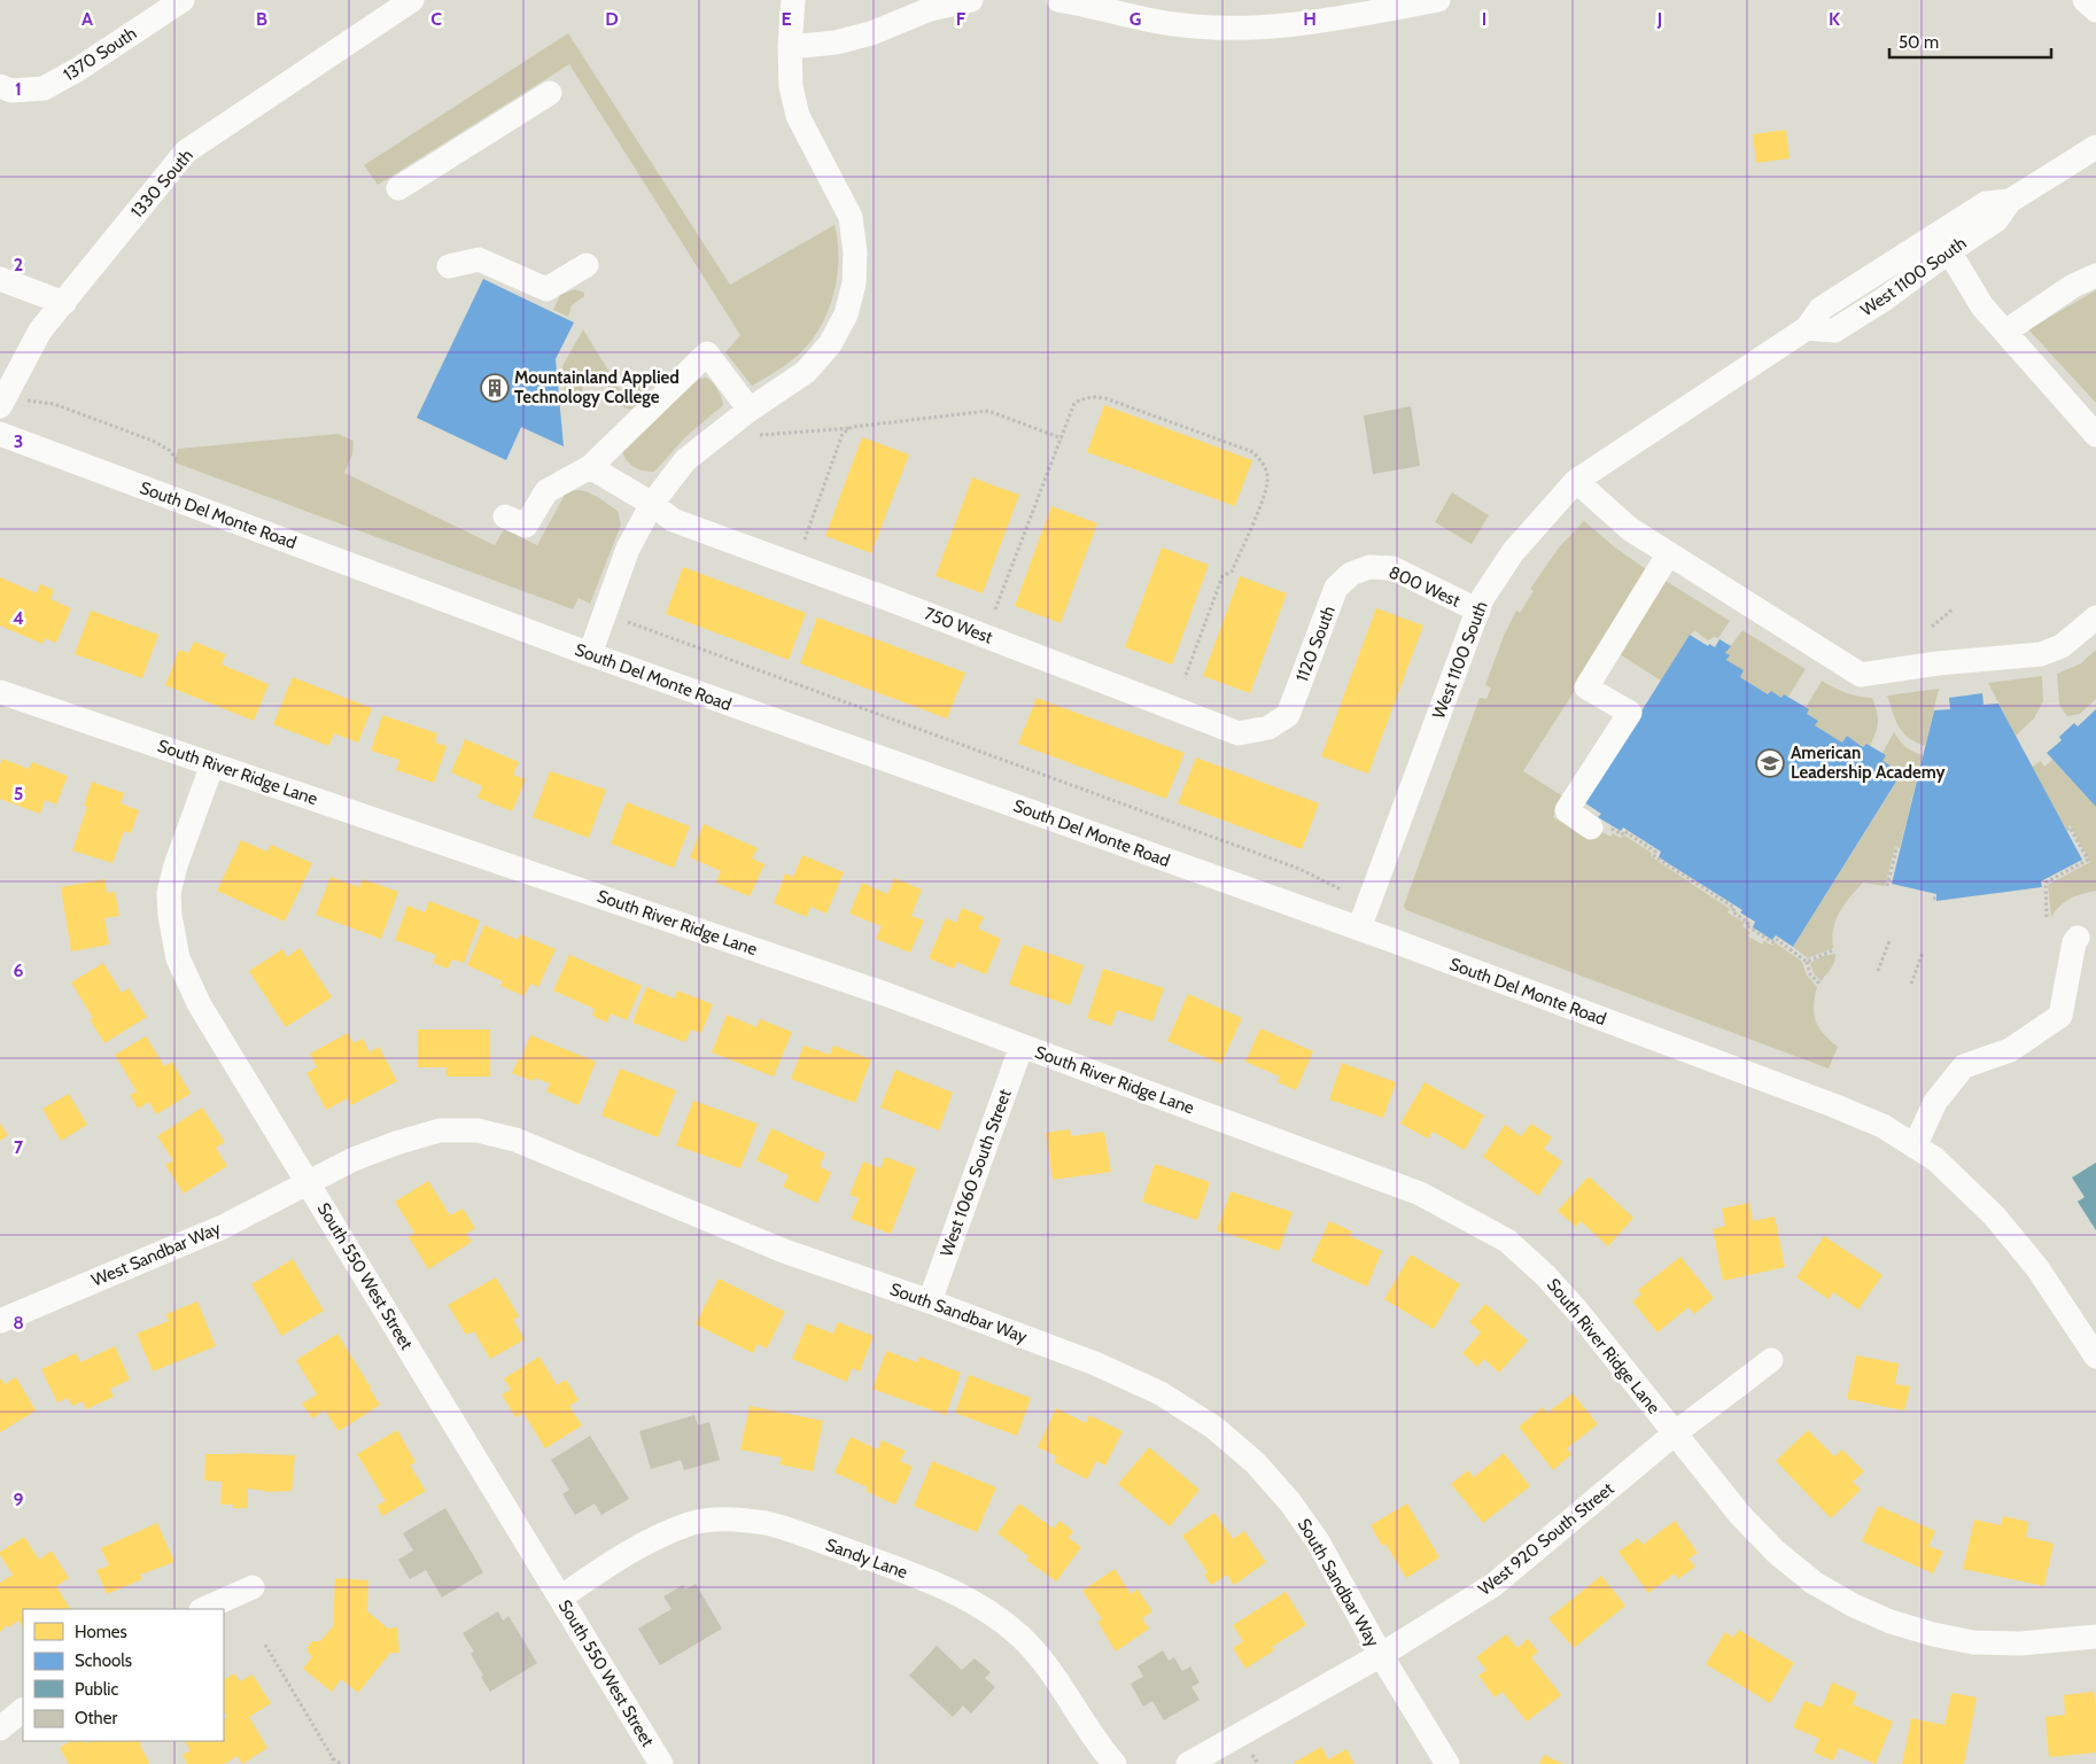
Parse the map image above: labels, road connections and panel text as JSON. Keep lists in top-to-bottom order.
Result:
{
  "streets": {
    "street": [
      "1370 South",
      "1330 South",
      "West 1100 South",
      "South Del Monte Road",
      "800 West",
      "750 West",
      "1120 South",
      "South River Ridge Lane",
      "West 1060 South Street",
      "West Sandbar Way",
      "South 550 West Street",
      "South Sandbar Way",
      "West 920 South Street",
      "Sandy Lane"
    ]
  },
  "crossings": [
    ["West 1100 South", "South Del Monte Road"],
    ["West 1100 South", "800 West"],
    ["800 West", "1120 South"],
    ["750 West", "1120 South"],
    ["South River Ridge Lane", "West 1060 South Street"],
    ["South River Ridge Lane", "South 550 West Street"],
    ["South River Ridge Lane", "West 920 South Street"],
    ["West 1060 South Street", "South Sandbar Way"],
    ["West Sandbar Way", "South 550 West Street"],
    ["West Sandbar Way", "South Sandbar Way"],
    ["South 550 West Street", "South Sandbar Way"],
    ["South 550 West Street", "Sandy Lane"],
    ["South Sandbar Way", "West 920 South Street"]
  ],
  "places": {
    "building": ["Mountainland Applied Technology College"],
    "school or university": ["American Leadership Academy"]
  },
  "legend": [
    "Homes",
    "Schools",
    "Public",
    "Other"
  ],
  "scale_bar": "50 m",
  "grid": {
    "columns": [
      "A",
      "B",
      "C",
      "D",
      "E",
      "F",
      "G",
      "H",
      "I",
      "J",
      "K"
    ],
    "rows": [
      "1",
      "2",
      "3",
      "4",
      "5",
      "6",
      "7",
      "8",
      "9"
    ]
  }
}
